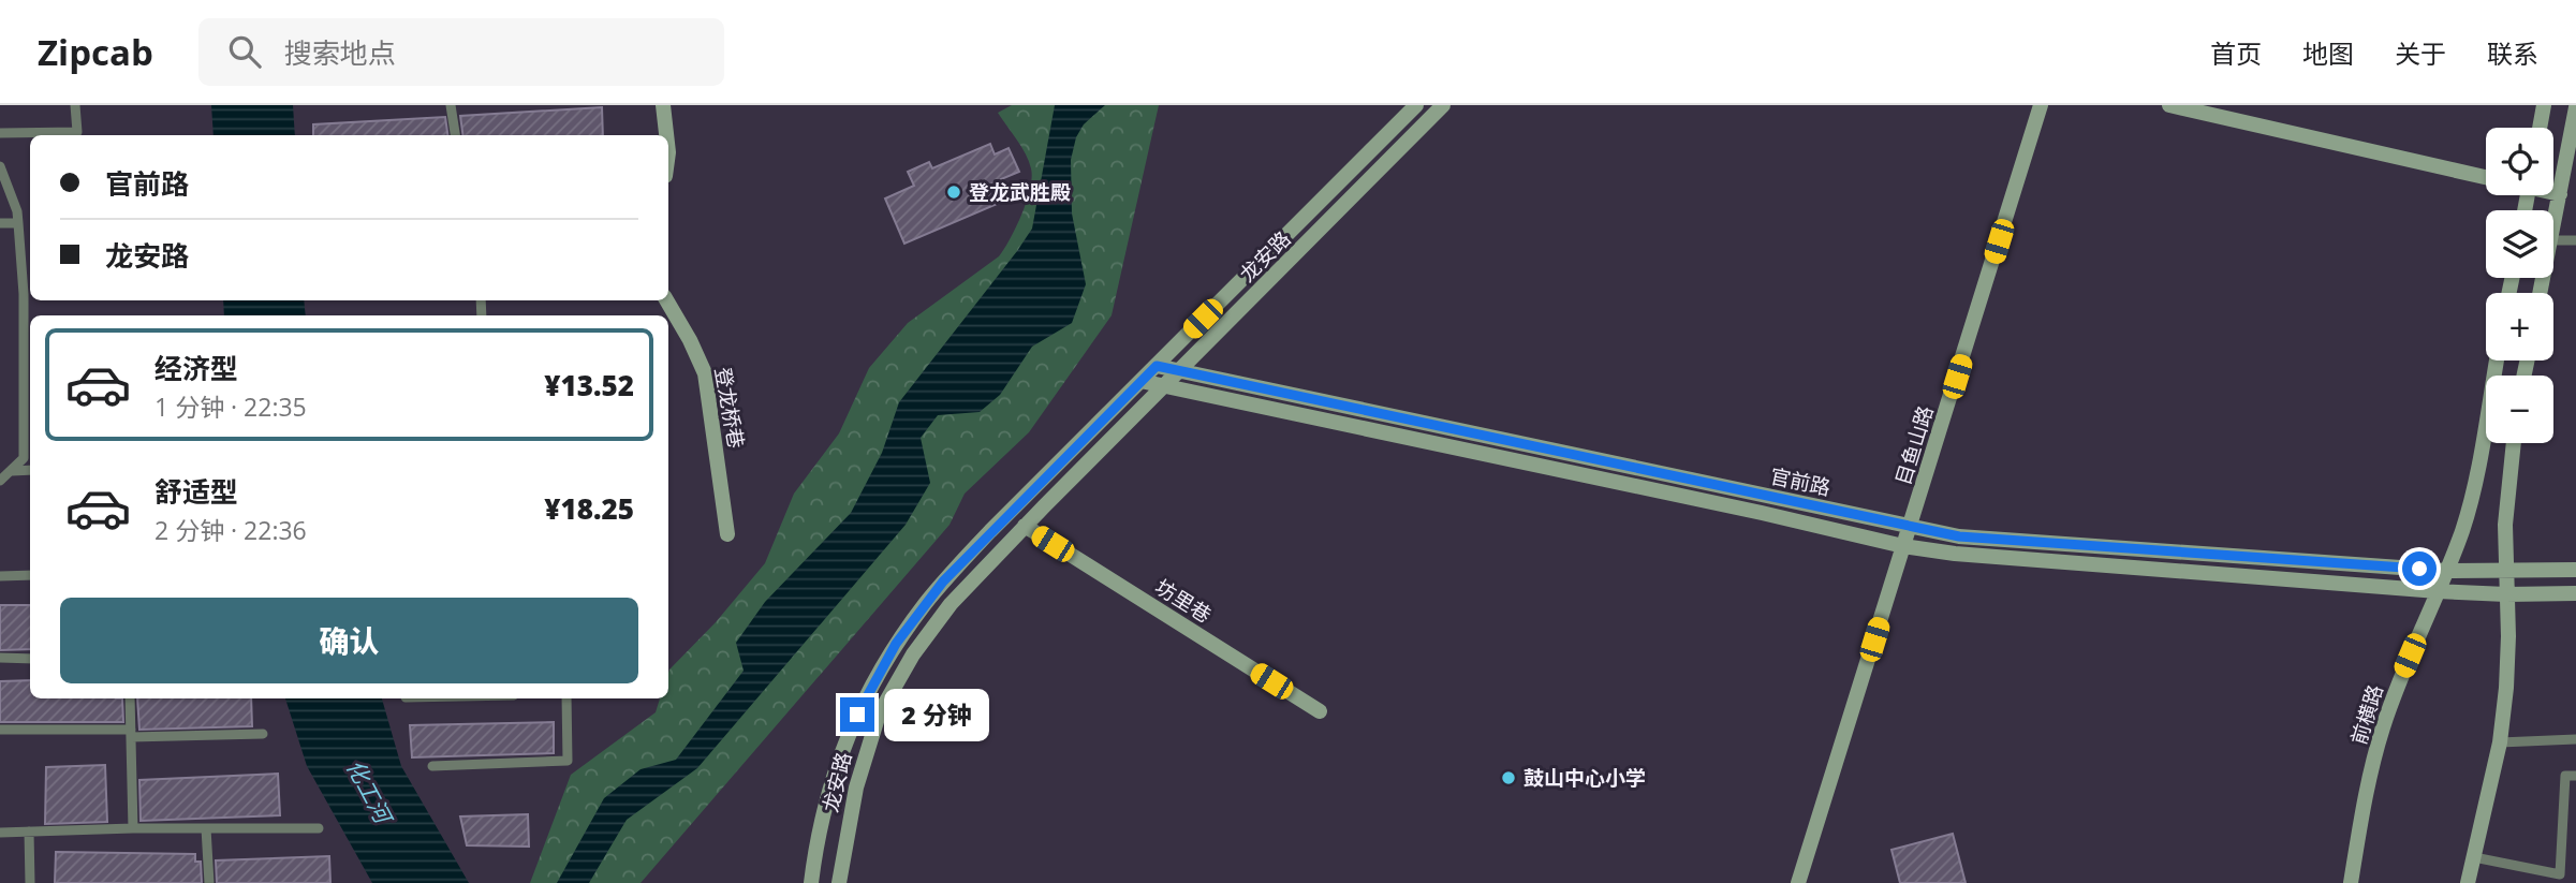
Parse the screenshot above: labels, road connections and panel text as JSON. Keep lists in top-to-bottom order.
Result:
{
  "streets": {
    "main road": [
      "龙安路",
      "登龙桥巷",
      "目鱼山路",
      "官前路",
      "坊里巷",
      "前横路"
    ]
  },
  "crossings": [
    ["龙安路", "官前路"],
    ["龙安路", "坊里巷"],
    ["目鱼山路", "官前路"],
    ["官前路", "前横路"]
  ],
  "water": ["化工河"],
  "places": ["登龙武胜殿", "鼓山中心小学"],
  "page": {
    "header": "Zipcab",
    "search": "搜索地点",
    "nav": [
      "首页",
      "地图",
      "关于",
      "联系"
    ],
    "map_buttons": ["+", "−"],
    "banner": ["官前路", "龙安路"],
    "list": [
      {
        "name": "经济型",
        "note": "1 分钟 · 22:35",
        "value": "¥13.52"
      },
      {
        "name": "舒适型",
        "note": "2 分钟 · 22:36",
        "value": "¥18.25"
      }
    ],
    "buttons": "确认",
    "bubble": "2 分钟"
  }
}
